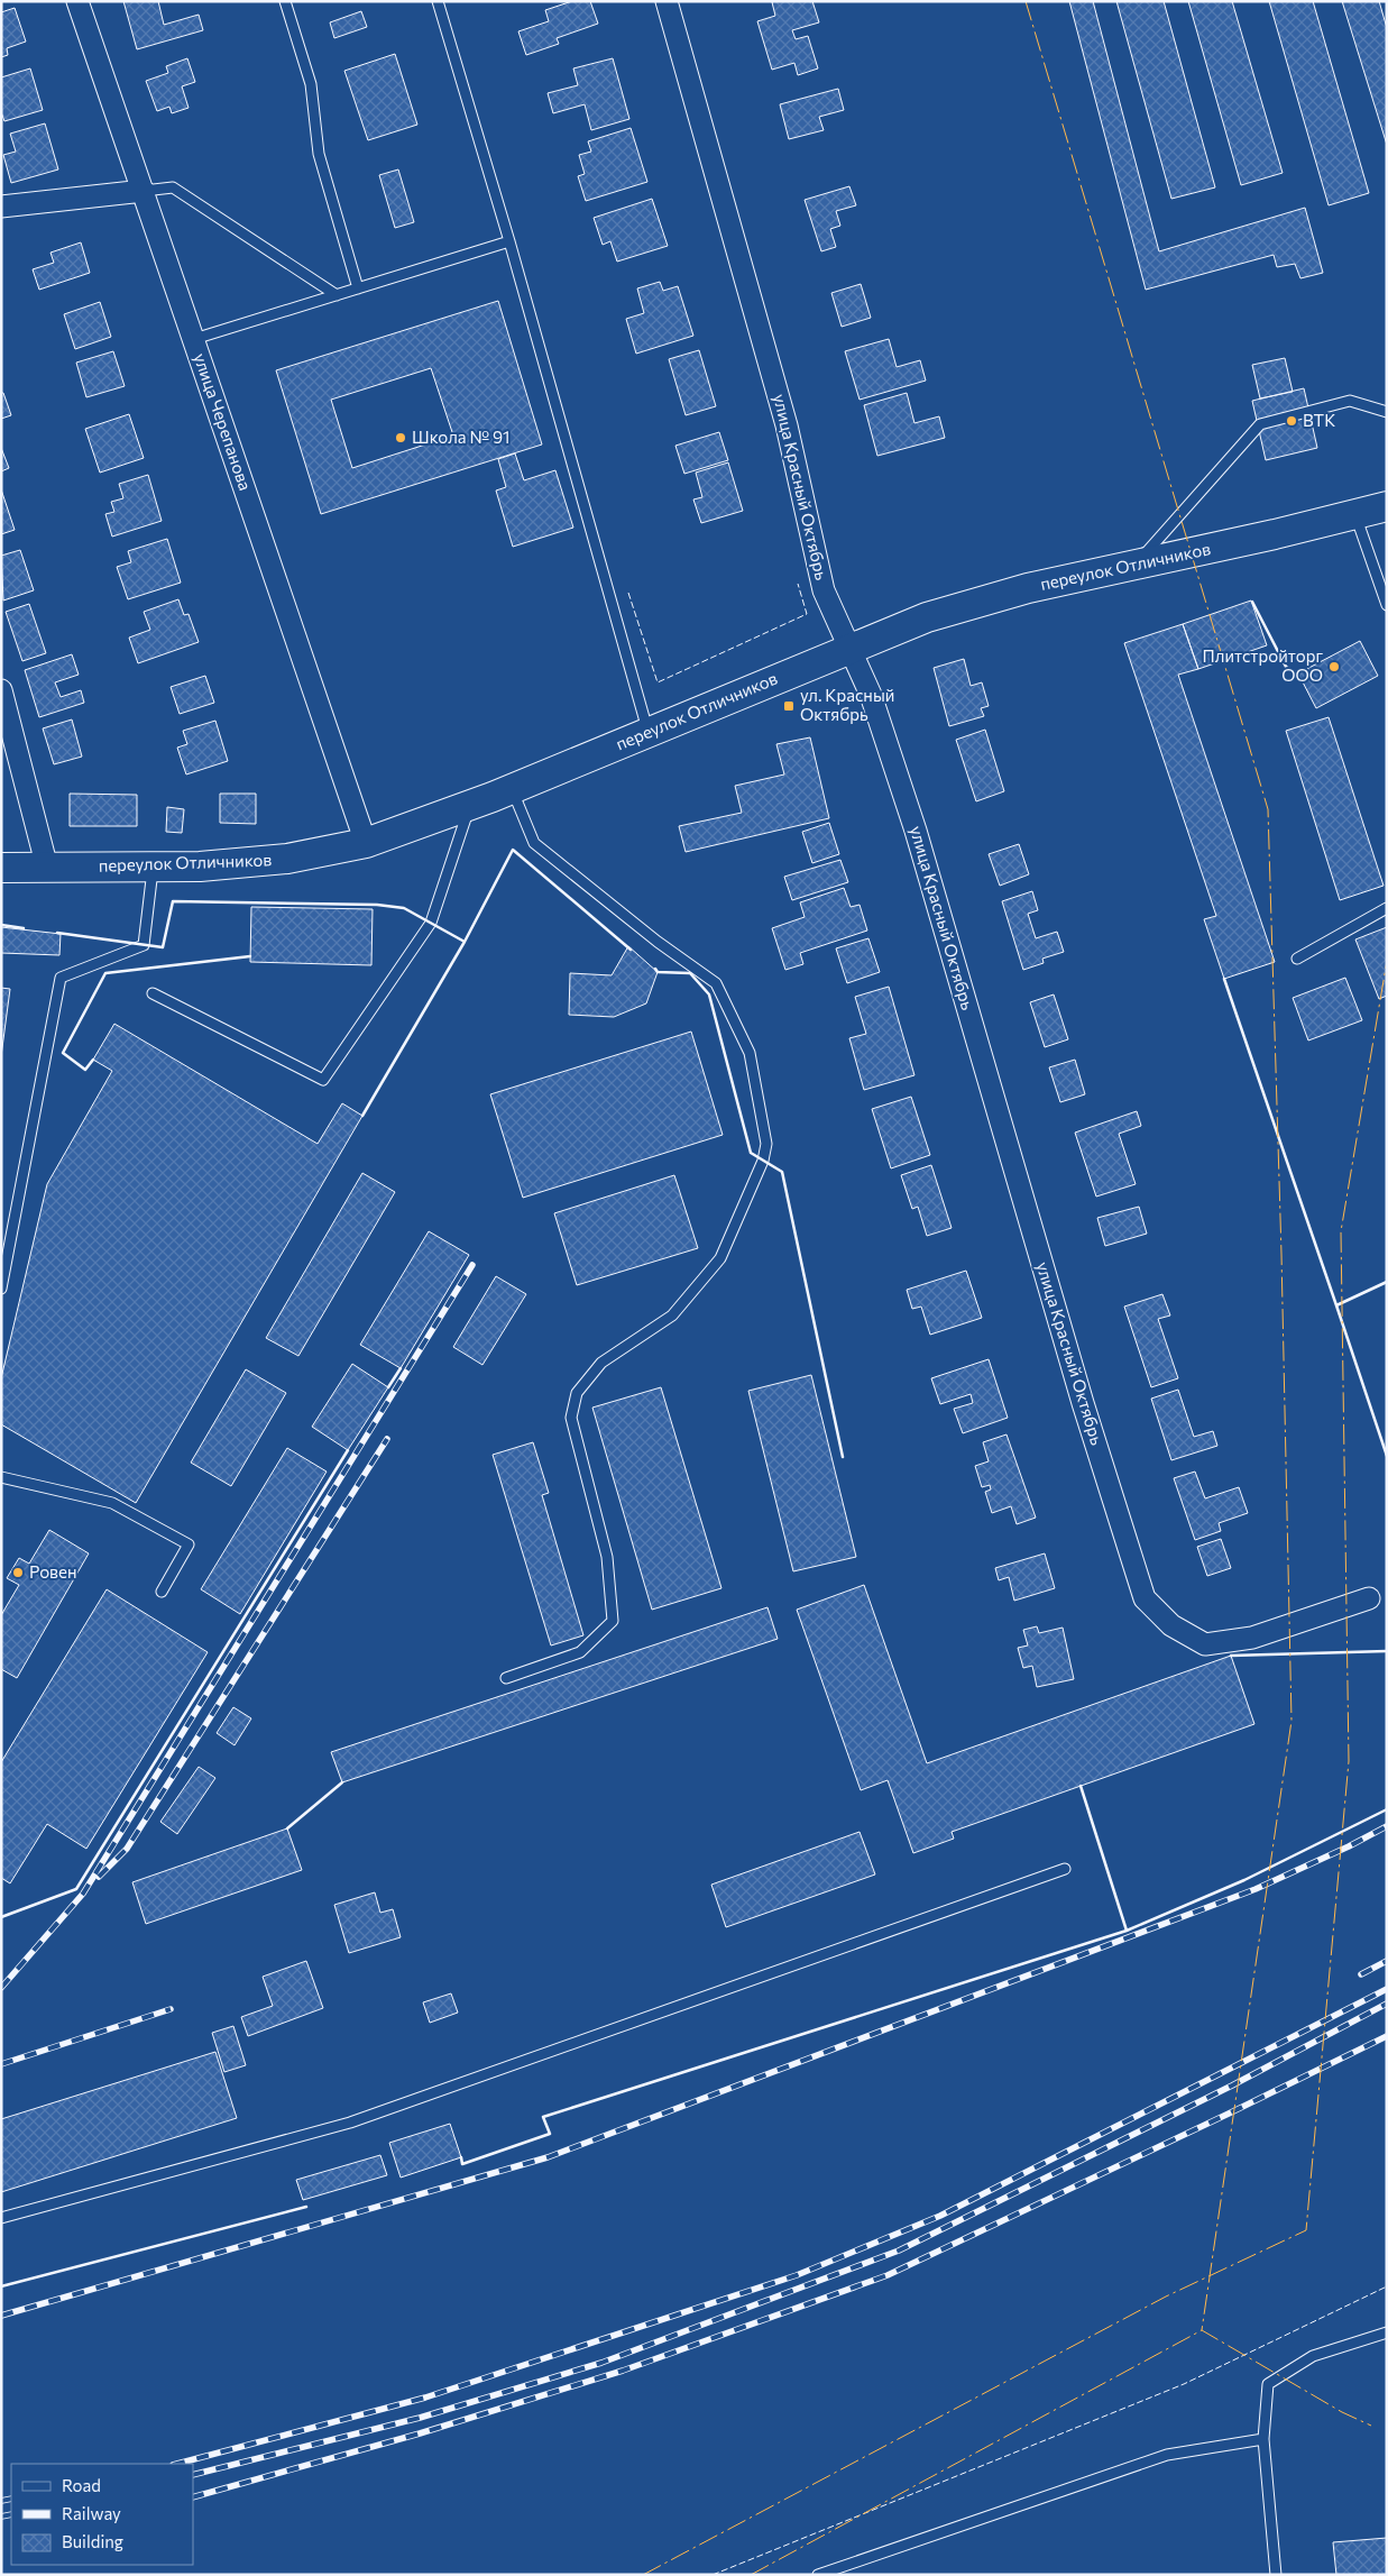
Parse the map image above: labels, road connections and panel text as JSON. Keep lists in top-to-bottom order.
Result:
{
  "streets": {
    "main road": ["переулок Отличников"],
    "street": ["улица Черепанова", "улица Красный Октябрь"]
  },
  "crossings": [
    ["улица Черепанова", "переулок Отличников"],
    ["улица Красный Октябрь", "переулок Отличников"]
  ],
  "places": {
    "other": [
      "ВТК",
      "Школа № 91",
      "Плитстройторг ООО",
      "Ровен"
    ],
    "transit": ["ул. Красный Октябрь"]
  },
  "legend": ["Road", "Railway", "Building"]
}
